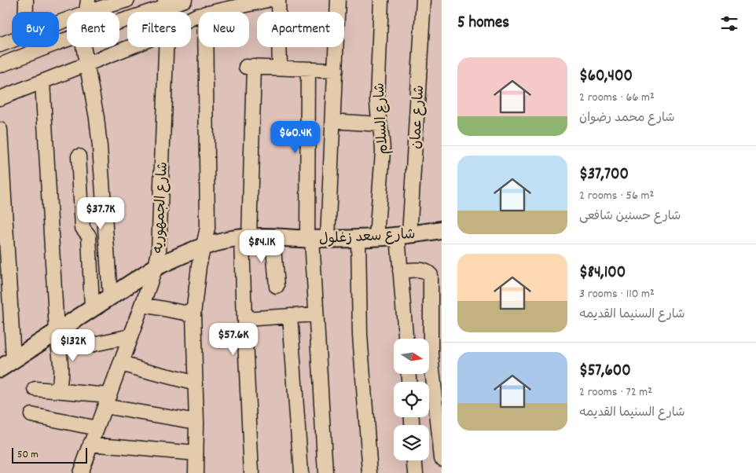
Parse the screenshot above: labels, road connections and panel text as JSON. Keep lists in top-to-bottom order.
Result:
{
  "streets": {
    "main road": ["شارع سعد زغلول"],
    "street": ["شارع عمان", "شارع السلام", "شارع الجمهوريه"]
  },
  "crossings": [
    ["شارع عمان", "شارع سعد زغلول"],
    ["شارع السلام", "شارع سعد زغلول"],
    ["شارع الجمهوريه", "شارع سعد زغلول"]
  ],
  "scale_bar": "50 m",
  "north": "right",
  "page": {
    "heading": "5 homes",
    "chip": [
      "Buy",
      "Rent",
      "Filters",
      "New",
      "Apartment"
    ],
    "list": [
      {
        "name": "$60,400",
        "note": "2 rooms · 66 m² · شارع محمد رضوان"
      },
      {
        "name": "$37,700",
        "note": "2 rooms · 56 m² · شارع حسنين شافعى"
      },
      {
        "name": "$84,100",
        "note": "3 rooms · 110 m² · شارع السنيما القديمه"
      },
      {
        "name": "$57,600",
        "note": "2 rooms · 72 m² · شارع السنيما القديمه"
      }
    ],
    "price": [
      "$60.4K",
      "$37.7K",
      "$84.1K",
      "$57.6K",
      "$132K"
    ],
    "scale": "50 m"
  }
}
